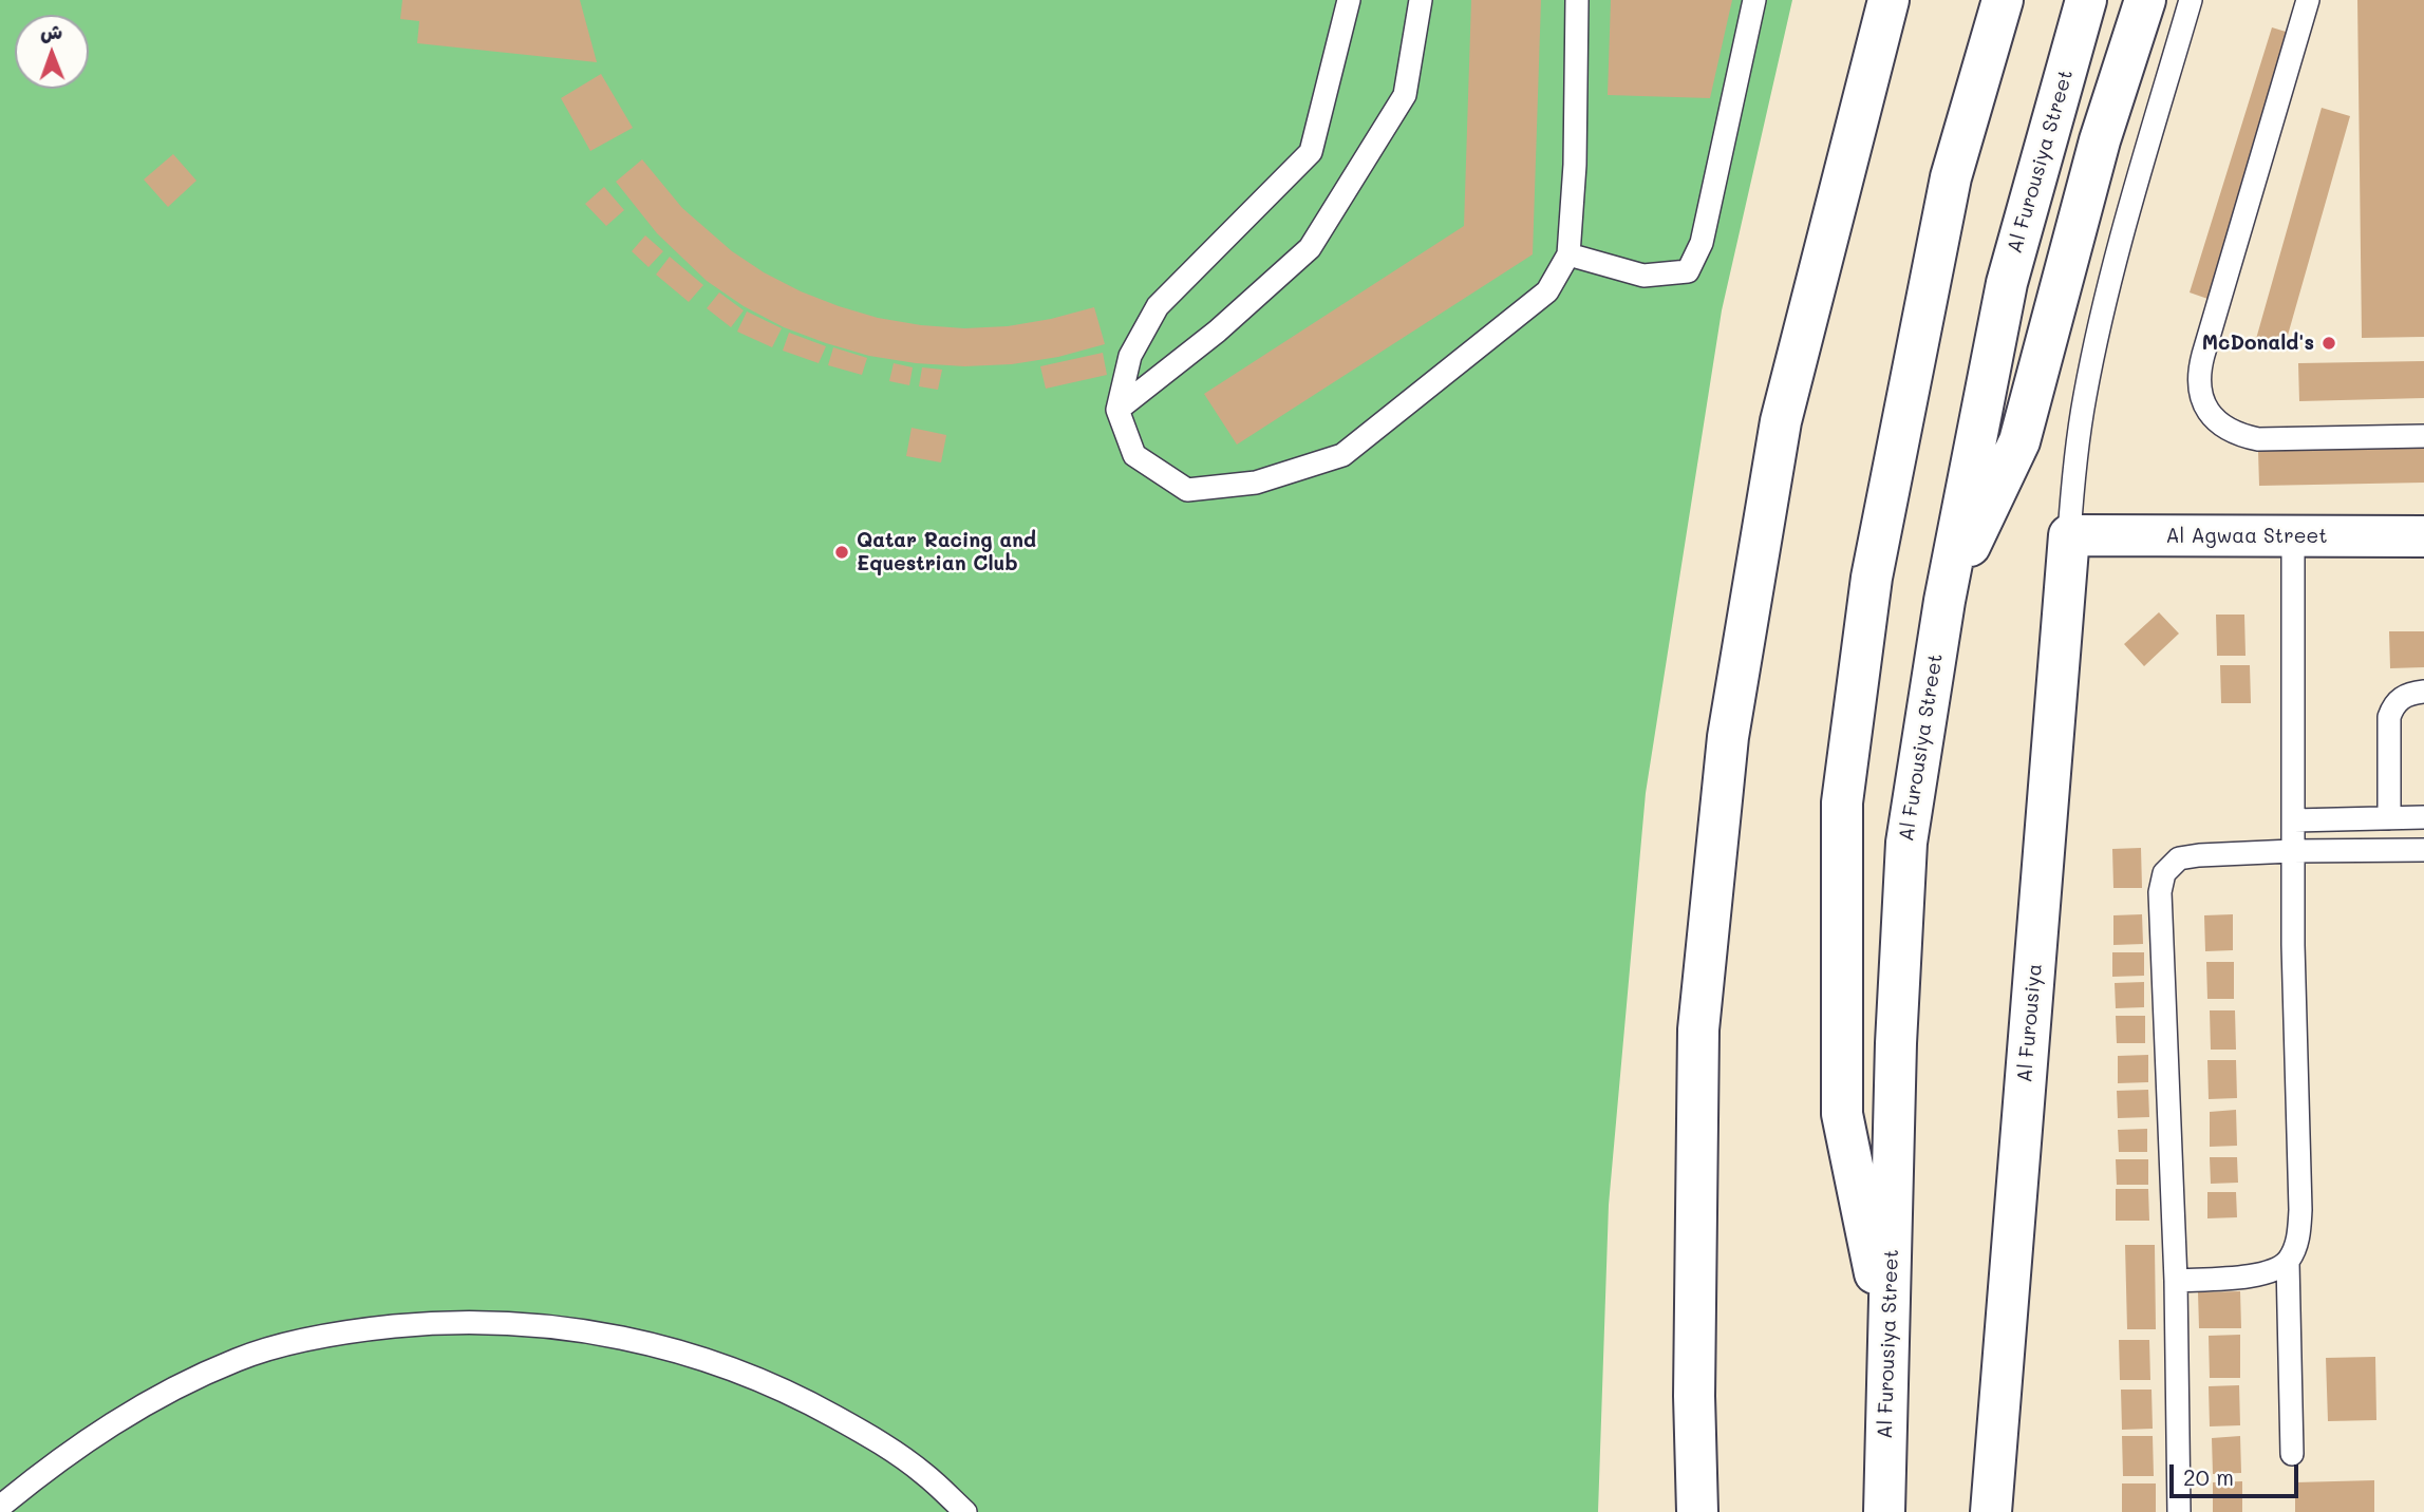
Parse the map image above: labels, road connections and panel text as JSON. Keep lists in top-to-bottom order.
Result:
{
  "streets": {
    "main road": ["Al Furousiya Street", "Al Agwaa Street", "Al Furousiya"]
  },
  "crossings": [
    ["Al Agwaa Street", "Al Furousiya"]
  ],
  "places": ["McDonald's", "Qatar Racing and Equestrian Club"],
  "scale_bar": "20 m",
  "north": "top"
}
